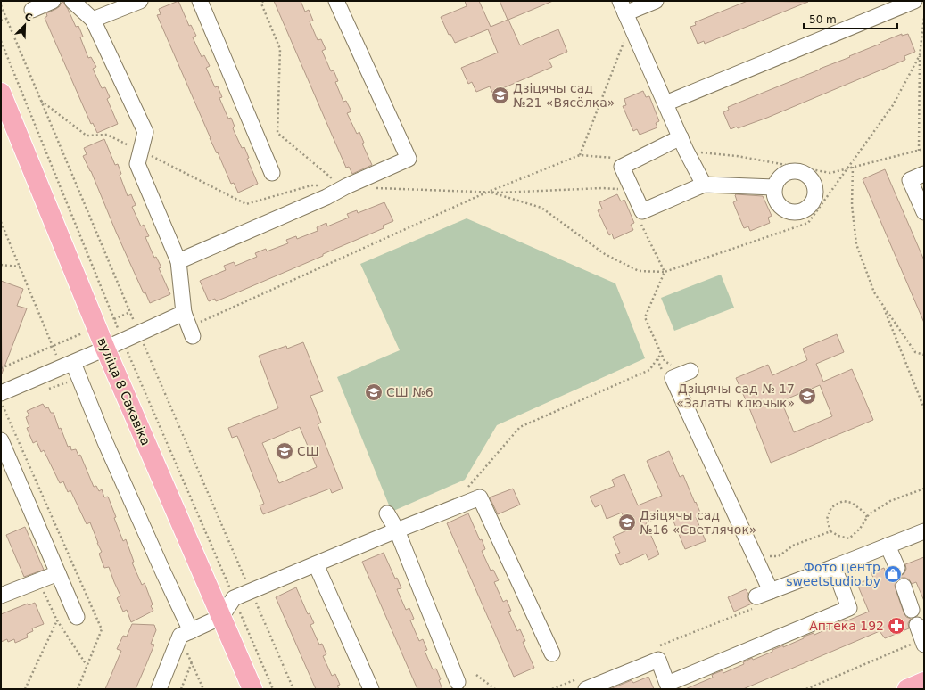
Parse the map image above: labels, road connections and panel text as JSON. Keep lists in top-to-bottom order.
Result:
{
  "streets": {
    "main road": ["вуліца 8 Сакавіка"]
  },
  "places": {
    "school or university": [
      "Дзіцячы сад №21 «Вясёлка»",
      "СШ №6",
      "Дзіцячы сад № 17 «Залаты ключык»",
      "СШ",
      "Дзіцячы сад №16 «Светлячок»"
    ],
    "shop": ["Фото центр sweetstudio.by"],
    "pharmacy": ["Аптека 192"]
  },
  "scale_bar": "50 m",
  "north": "top right"
}
